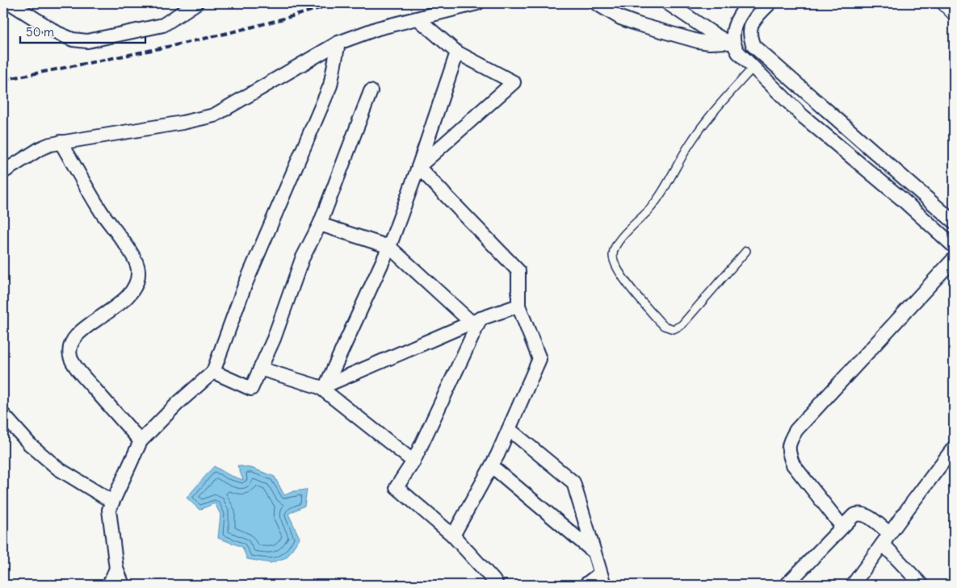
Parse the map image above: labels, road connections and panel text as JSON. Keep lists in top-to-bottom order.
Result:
{
  "scale_bar": "50 m"
}
